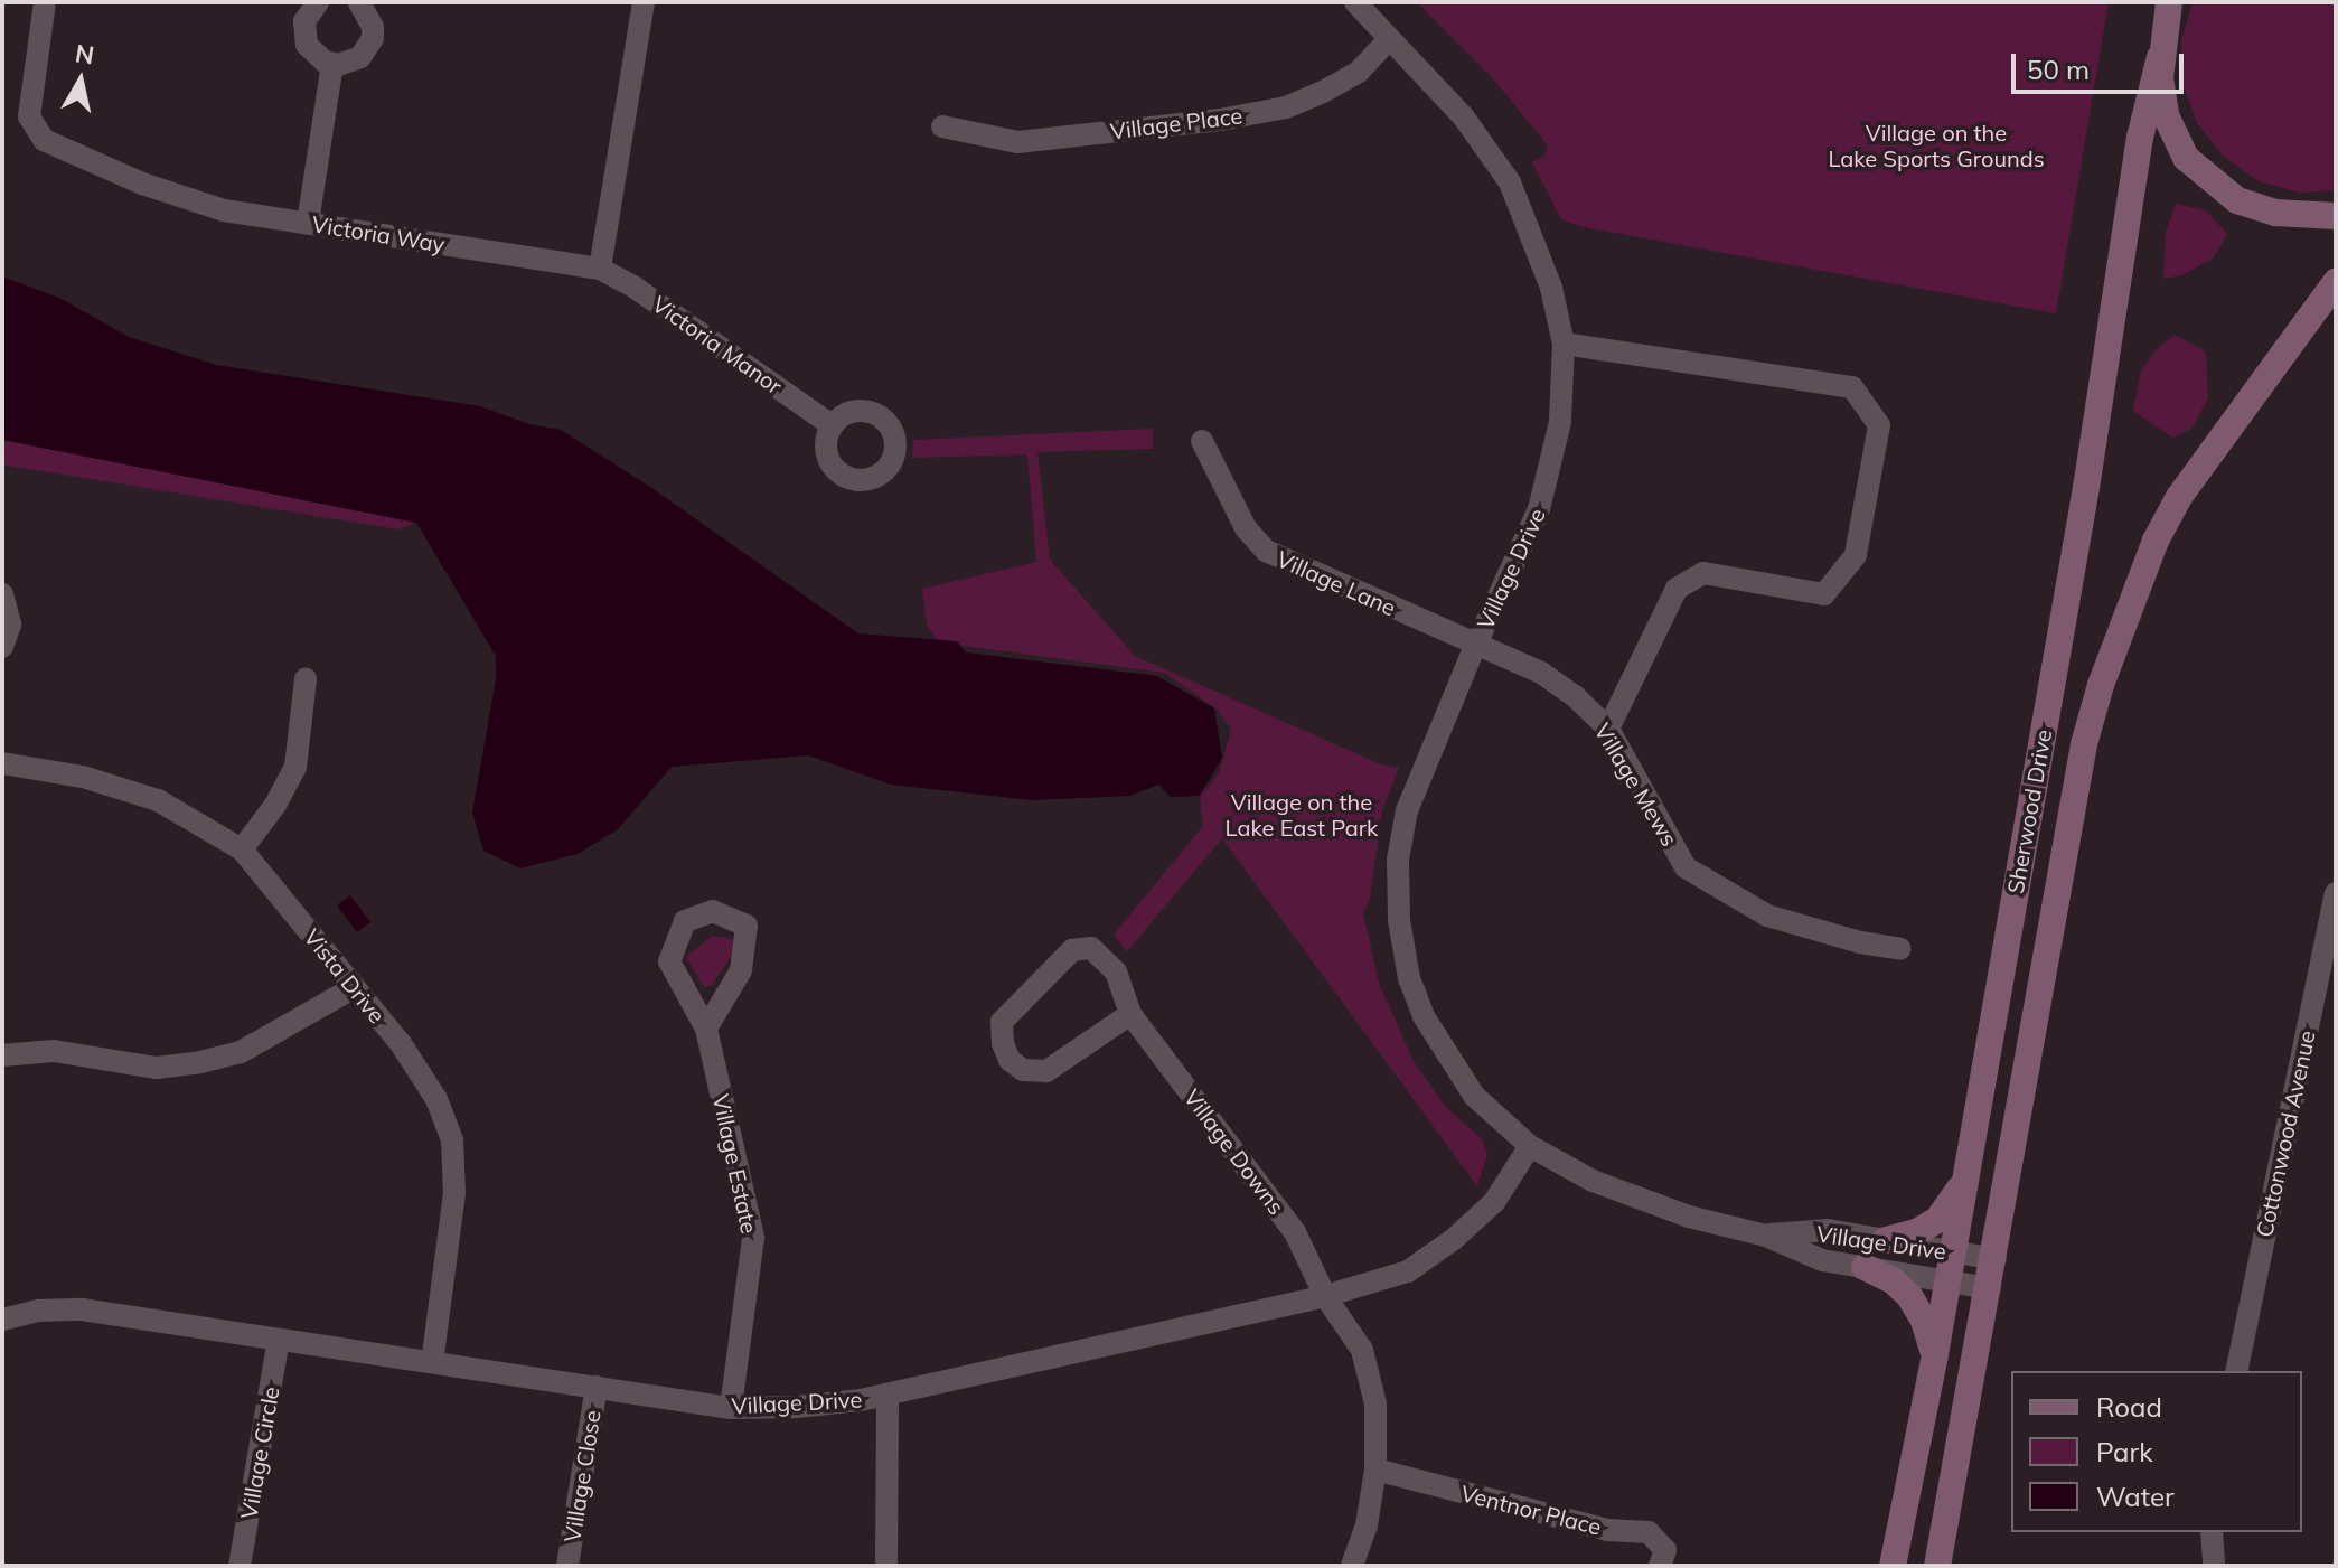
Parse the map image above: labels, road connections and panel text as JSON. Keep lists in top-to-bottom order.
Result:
{
  "streets": {
    "main road": ["Sherwood Drive"],
    "street": [
      "Village Place",
      "Victoria Way",
      "Victoria Manor",
      "Village Drive",
      "Village Lane",
      "Village Mews",
      "Vista Drive",
      "Cottonwood Avenue",
      "Village Downs",
      "Village Estate",
      "Village Circle",
      "Village Close",
      "Ventnor Place"
    ]
  },
  "crossings": [
    ["Village Place", "Village Drive"],
    ["Victoria Way", "Victoria Manor"],
    ["Village Drive", "Village Lane"],
    ["Village Drive", "Village Mews"],
    ["Village Drive", "Sherwood Drive"],
    ["Village Drive", "Vista Drive"],
    ["Village Drive", "Village Downs"],
    ["Village Drive", "Village Estate"],
    ["Village Drive", "Village Circle"],
    ["Village Drive", "Village Close"],
    ["Village Lane", "Village Mews"],
    ["Village Downs", "Ventnor Place"]
  ],
  "parks": ["Village on the Lake Sports Grounds", "Village on the Lake East Park"],
  "legend": ["Road", "Park", "Water"],
  "scale_bar": "50 m",
  "north": "top"
}
